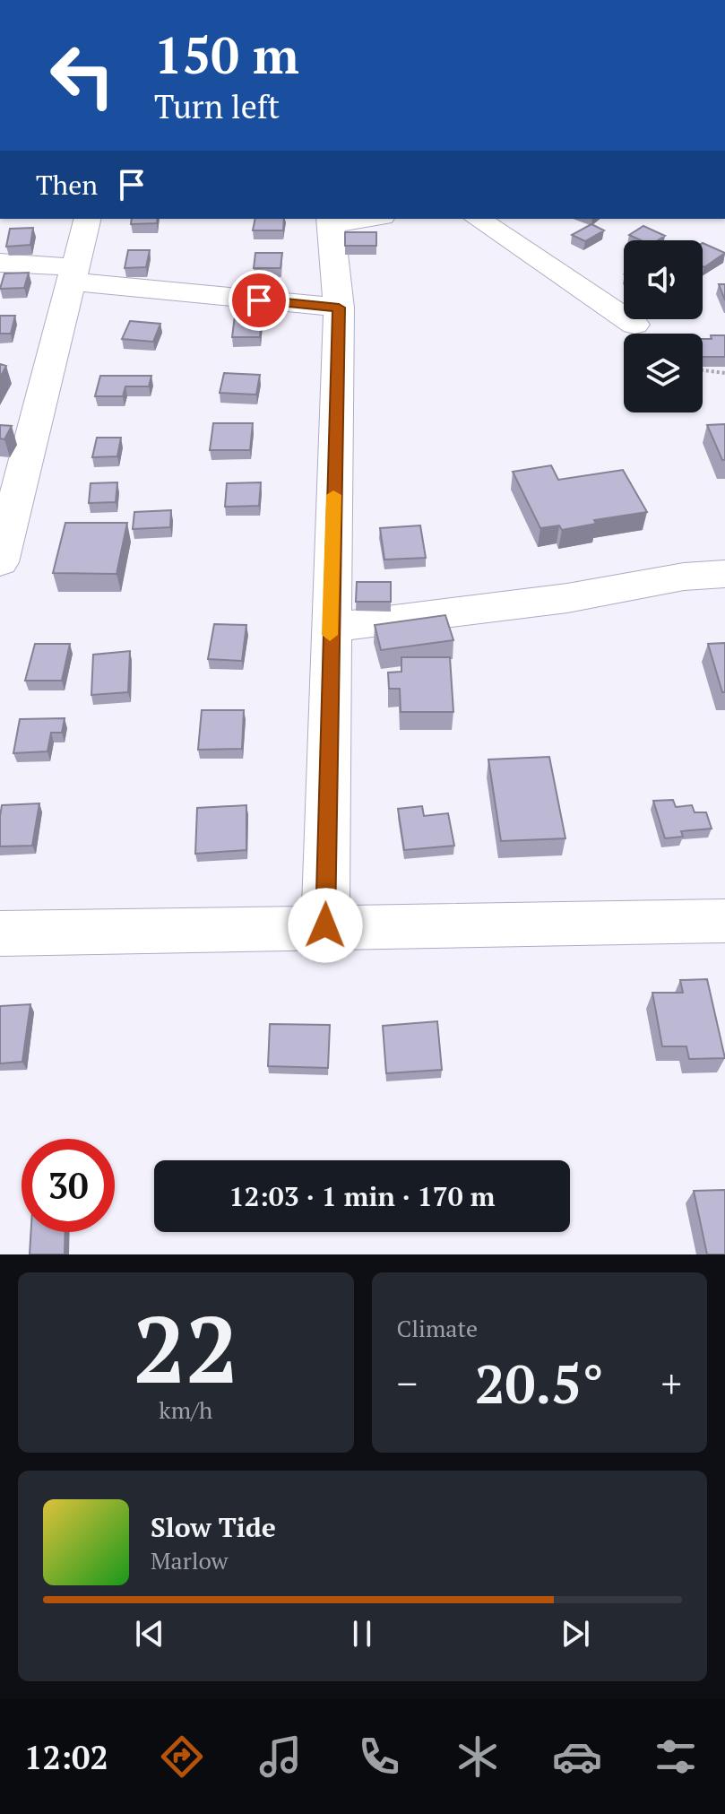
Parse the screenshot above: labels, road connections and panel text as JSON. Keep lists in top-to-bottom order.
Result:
{
  "page": {
    "turn": ["150 m", "Turn left"],
    "then": "Then",
    "limit": "30",
    "trip": "12:03 · 1 min · 170 m",
    "tile": [
      ["22", "km/h"],
      "Climate"
    ],
    "heat": ["−", "20.5°", "+"],
    "song": ["Slow Tide", "Marlow"],
    "tabs": "12:02"
  }
}
